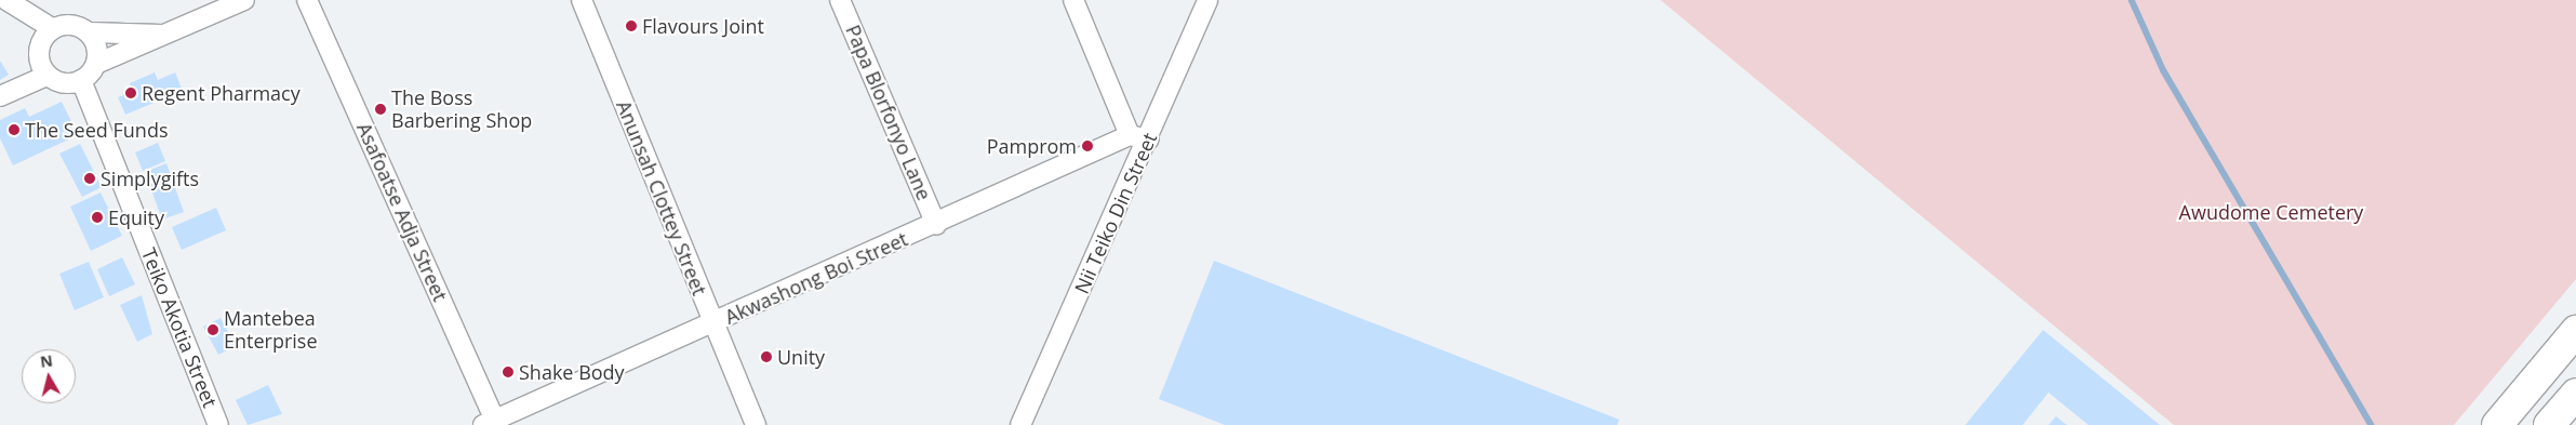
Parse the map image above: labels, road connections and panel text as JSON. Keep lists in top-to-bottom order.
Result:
{
  "streets": {
    "street": [
      "Papa Blorfonyo Lane",
      "Anunsah Clottey Street",
      "Asafoatse Adja Street",
      "Nii Teiko Din Street",
      "Akwashong Boi Street",
      "Teiko Akotia Street"
    ]
  },
  "crossings": [
    ["Papa Blorfonyo Lane", "Akwashong Boi Street"],
    ["Anunsah Clottey Street", "Akwashong Boi Street"],
    ["Asafoatse Adja Street", "Akwashong Boi Street"]
  ],
  "parks": ["Awudome Cemetery"],
  "places": [
    "Flavours Joint",
    "Regent Pharmacy",
    "The Boss Barbering Shop",
    "The Seed Funds",
    "Pamprom",
    "Simplygifts",
    "Equity",
    "Mantebea Enterprise",
    "Unity",
    "Shake Body"
  ],
  "north": "top"
}
